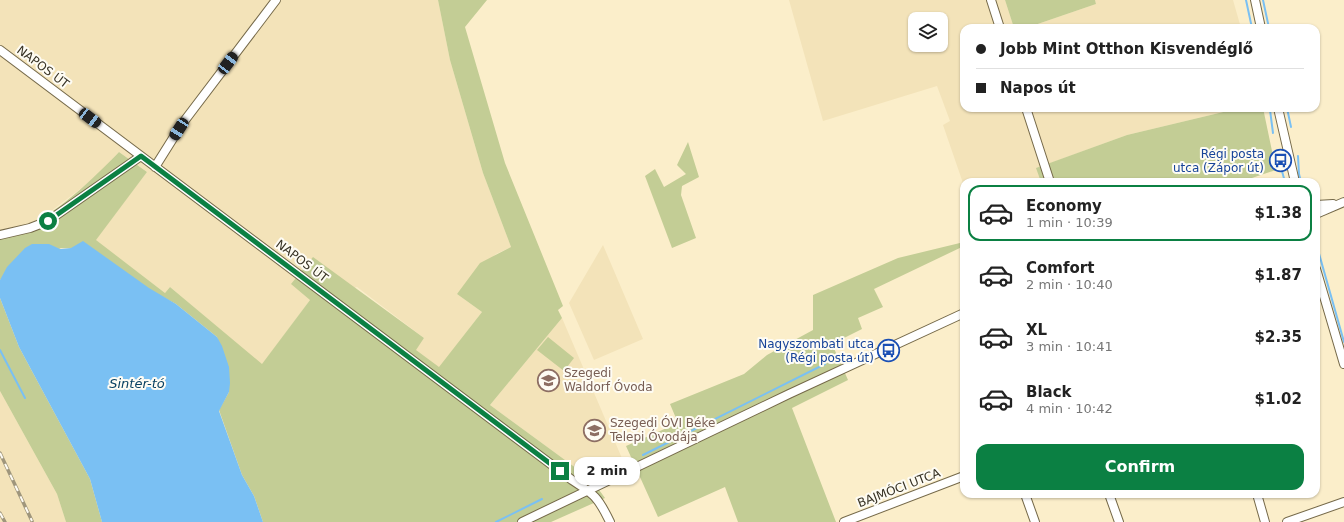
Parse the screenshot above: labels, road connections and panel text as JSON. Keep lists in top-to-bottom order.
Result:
{
  "streets": {
    "street": ["NAPOS ÚT", "BAJMÓCI UTCA"]
  },
  "water": ["Sintér-tó"],
  "places": {
    "bus stop": ["Régi posta utca (Zápor út)", "Nagyszombati utca (Régi posta út)"],
    "school or university": ["Szegedi Waldorf Óvoda", "Szegedi ÓVI Béke Telepi Óvodája"]
  },
  "page": {
    "banner": ["Jobb Mint Otthon Kisvendéglő", "Napos út"],
    "list": [
      {
        "name": "Economy",
        "note": "1 min · 10:39",
        "value": "$1.38"
      },
      {
        "name": "Comfort",
        "note": "2 min · 10:40",
        "value": "$1.87"
      },
      {
        "name": "XL",
        "note": "3 min · 10:41",
        "value": "$2.35"
      },
      {
        "name": "Black",
        "note": "4 min · 10:42",
        "value": "$1.02"
      }
    ],
    "buttons": "Confirm",
    "bubble": "2 min"
  }
}
